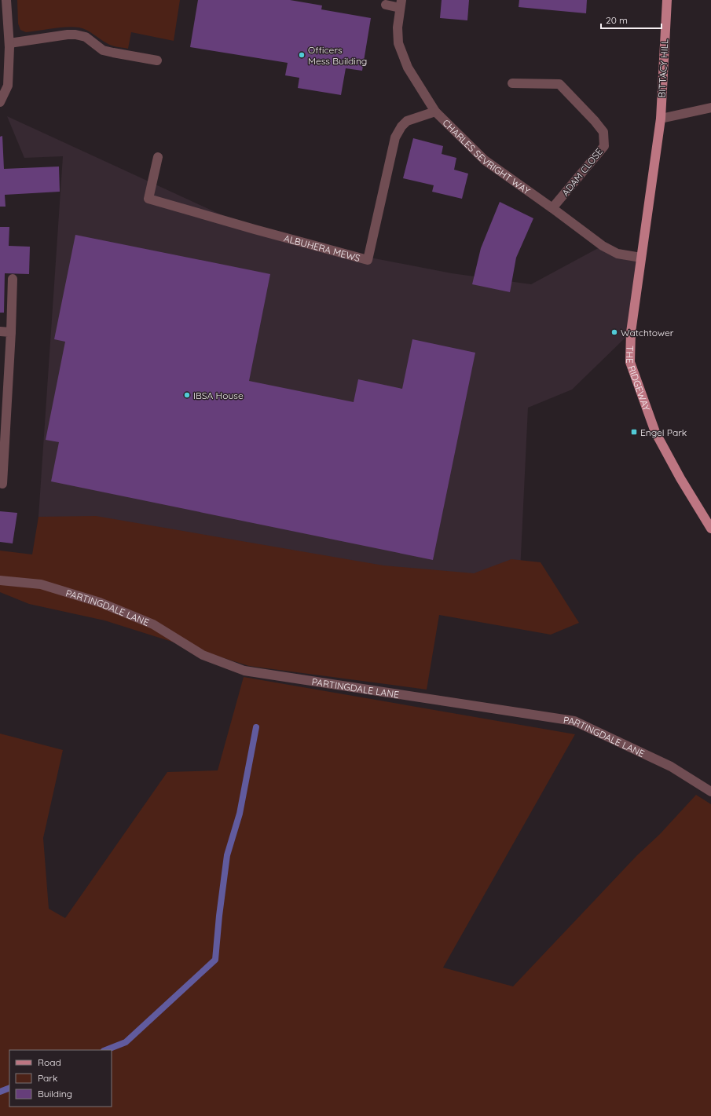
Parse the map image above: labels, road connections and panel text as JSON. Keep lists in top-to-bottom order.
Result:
{
  "streets": {
    "main road": ["BITTACY HILL", "THE RIDGEWAY"],
    "street": [
      "CHARLES SEVRIGHT WAY",
      "ADAM CLOSE",
      "ALBUHERA MEWS",
      "PARTINGDALE LANE"
    ]
  },
  "crossings": [
    ["BITTACY HILL", "THE RIDGEWAY"],
    ["CHARLES SEVRIGHT WAY", "ADAM CLOSE"],
    ["CHARLES SEVRIGHT WAY", "ALBUHERA MEWS"],
    ["CHARLES SEVRIGHT WAY", "THE RIDGEWAY"]
  ],
  "places": {
    "other": ["Officers Mess Building", "Watchtower", "IBSA House"],
    "transit": ["Engel Park"]
  },
  "legend": ["Road", "Park", "Building"],
  "scale_bar": "20 m"
}
